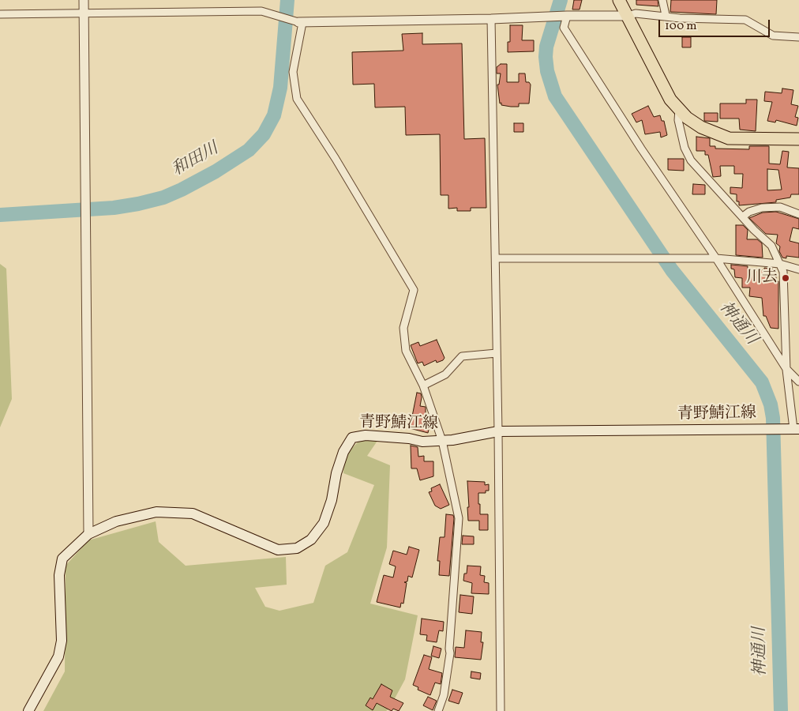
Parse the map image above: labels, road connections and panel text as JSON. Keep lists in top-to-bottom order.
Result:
{
  "streets": {
    "main road": ["青野鯖江線"]
  },
  "water": ["和田川", "神通川"],
  "places": ["川去"],
  "scale_bar": "100 m"
}
